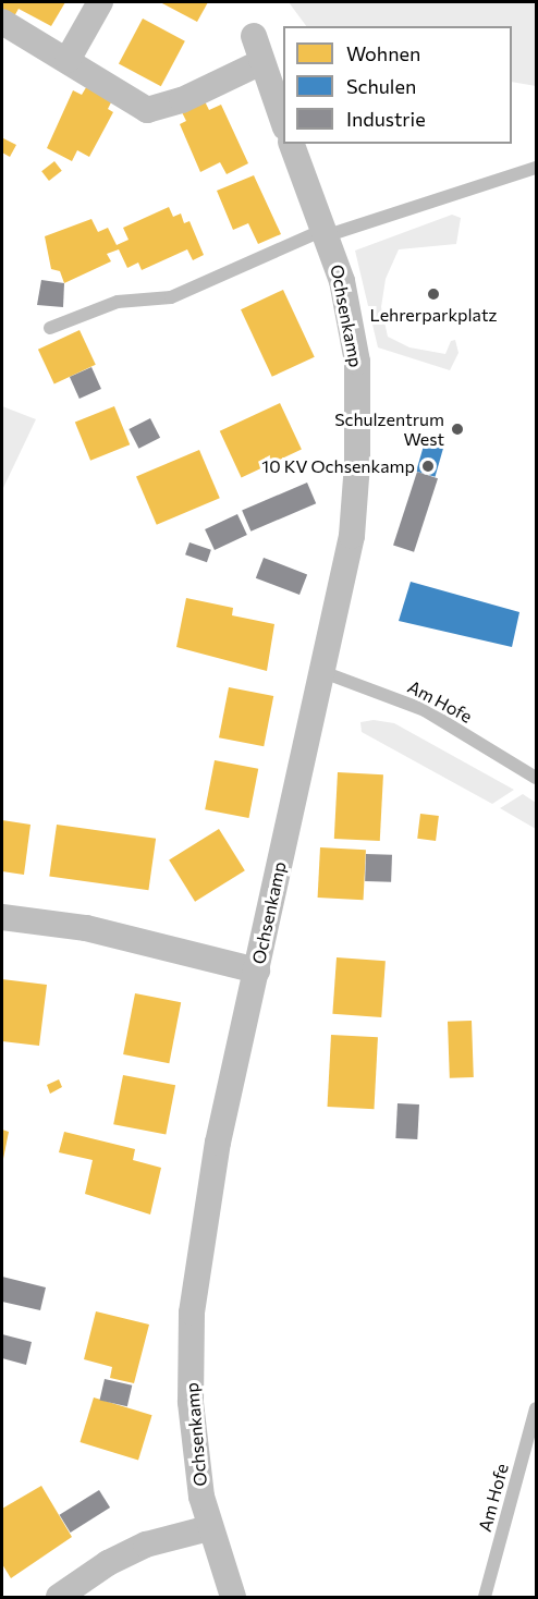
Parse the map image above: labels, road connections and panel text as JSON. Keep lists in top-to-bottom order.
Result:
{
  "streets": {
    "street": ["Ochsenkamp"],
    "lane": ["Am Hofe"]
  },
  "crossings": [
    ["Ochsenkamp", "Am Hofe"]
  ],
  "places": ["Lehrerparkplatz", "Schulzentrum West", "10 KV Ochsenkamp"],
  "legend": ["Wohnen", "Schulen", "Industrie"]
}
